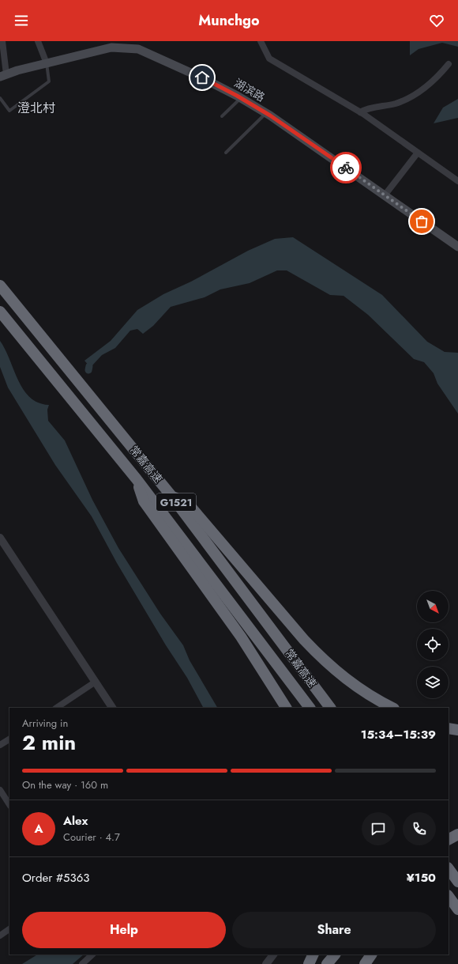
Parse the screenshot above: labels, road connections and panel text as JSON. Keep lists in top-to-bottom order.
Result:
{
  "streets": {
    "highway": ["常嘉高速", "G1521"],
    "main road": ["湖滨路"]
  },
  "districts": ["澄北村"],
  "north": "bottom right",
  "page": {
    "header": "Munchgo",
    "heading": ["2 min", "Arriving in", "15:34–15:39"],
    "panel": [
      "Alex",
      "Courier · 4.7",
      "Order #5363",
      "¥150"
    ],
    "bar": "On the way · 160 m",
    "round": "A",
    "buttons": ["Help", "Share"]
  }
}
